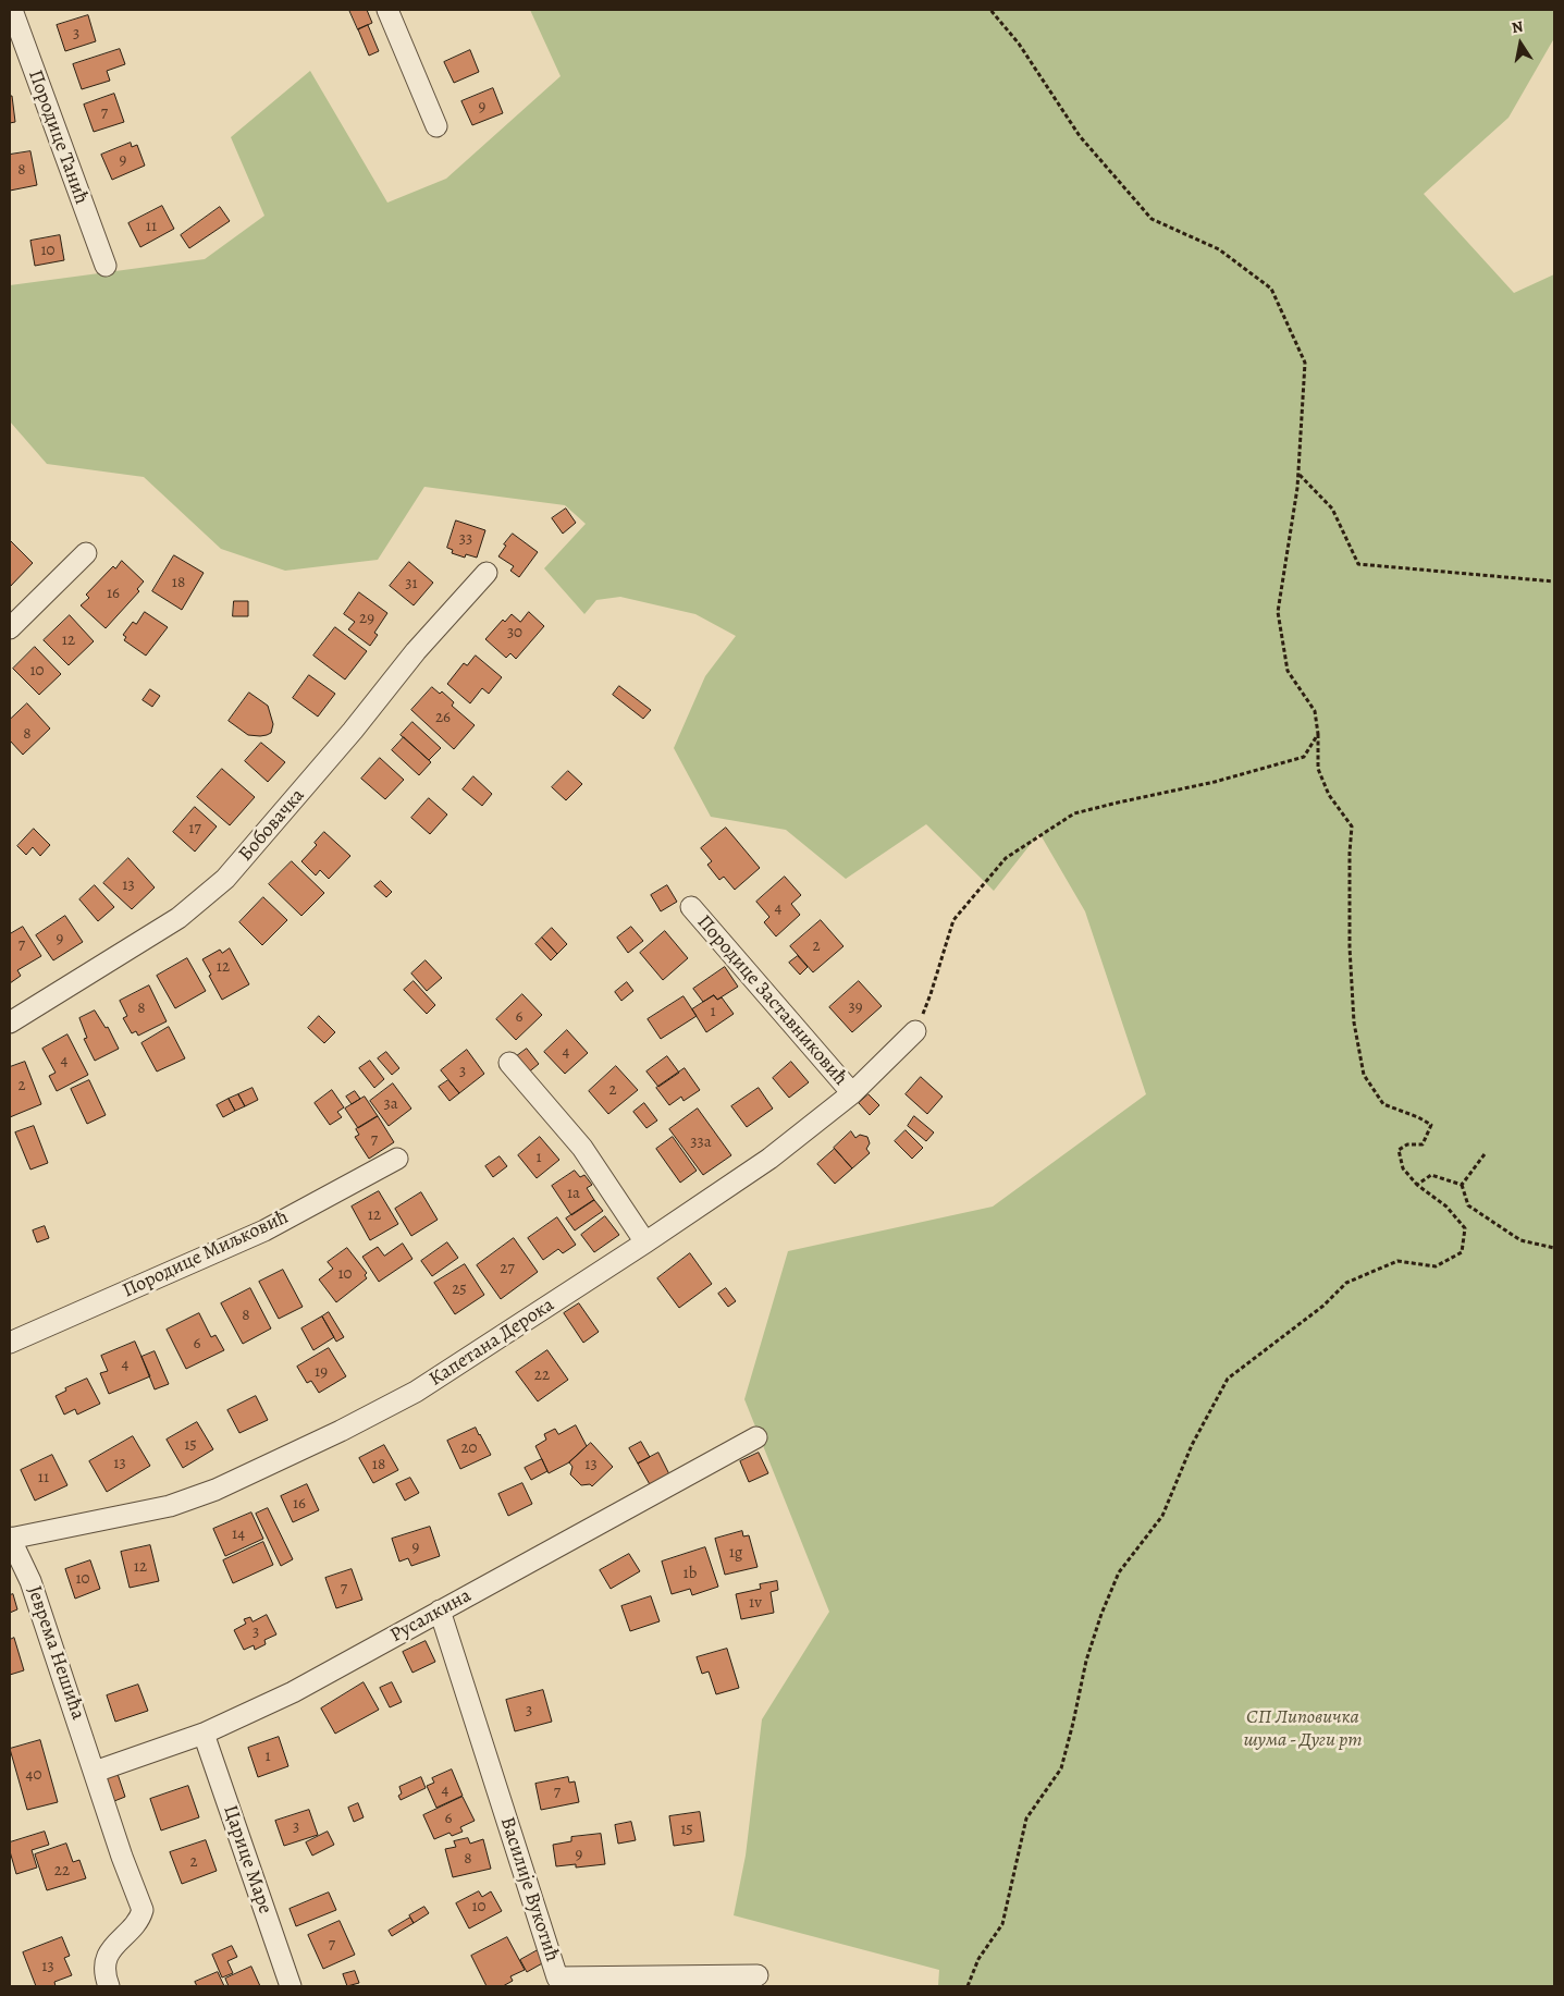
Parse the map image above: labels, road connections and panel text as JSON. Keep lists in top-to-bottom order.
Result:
{
  "streets": {
    "street": [
      "Породице Танић",
      "Бобовачка",
      "Породице Заставниковић",
      "Породице Миљковић",
      "Капетана Дерока",
      "Русалкина",
      "Јеврема Нешића",
      "Царице Маре",
      "Василије Вукотић"
    ]
  },
  "crossings": [
    ["Породице Заставниковић", "Капетана Дерока"],
    ["Капетана Дерока", "Јеврема Нешића"],
    ["Русалкина", "Јеврема Нешића"],
    ["Русалкина", "Царице Маре"],
    ["Русалкина", "Василије Вукотић"]
  ],
  "parks": ["СП Липовичка шума - Дуги рт"],
  "house_numbers": [
    "3",
    "9",
    "7",
    "9",
    "8",
    "11",
    "10",
    "33",
    "18",
    "31",
    "16",
    "29",
    "30",
    "12",
    "10",
    "26",
    "8",
    "17",
    "13",
    "4",
    "9",
    "7",
    "2",
    "12",
    "39",
    "8",
    "1",
    "6",
    "4",
    "4",
    "3",
    "2",
    "2",
    "3a",
    "7",
    "33a",
    "1",
    "1a",
    "12",
    "27",
    "10",
    "25",
    "8",
    "6",
    "4",
    "19",
    "22",
    "15",
    "20",
    "13",
    "18",
    "13",
    "11",
    "16",
    "14",
    "9",
    "1g",
    "12",
    "1b",
    "10",
    "7",
    "1v",
    "3",
    "3",
    "1",
    "40",
    "4",
    "7",
    "6",
    "3",
    "15",
    "9",
    "8",
    "2",
    "22",
    "10",
    "7",
    "13"
  ],
  "north": "top"
}
